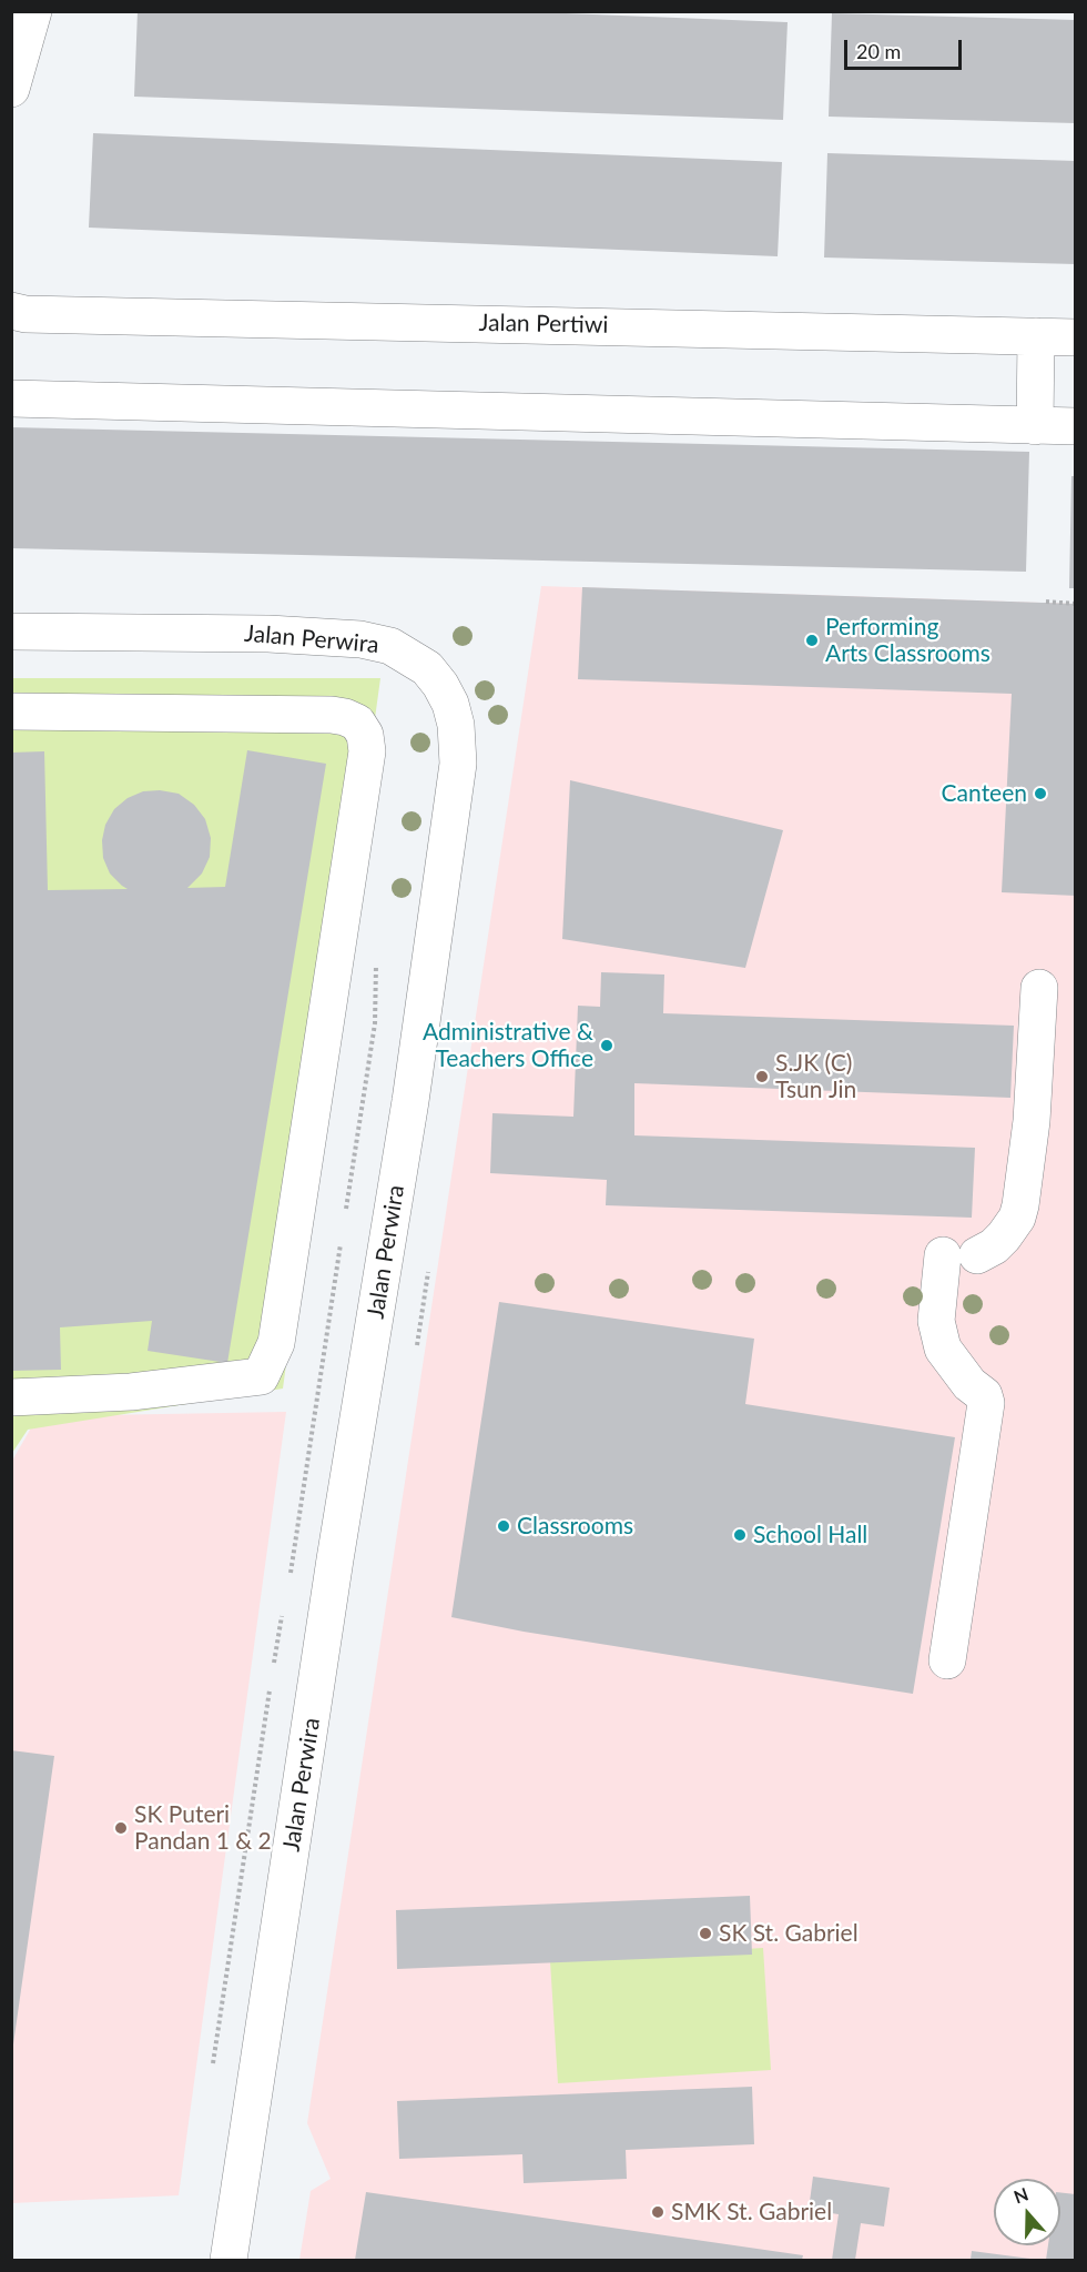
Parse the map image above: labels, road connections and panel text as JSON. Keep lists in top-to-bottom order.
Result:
{
  "streets": {
    "street": ["Jalan Pertiwi", "Jalan Perwira"]
  },
  "places": [
    "Performing Arts Classrooms",
    "Canteen",
    "Administrative & Teachers Office",
    "S.JK (C) Tsun Jin",
    "Classrooms",
    "School Hall",
    "SK Puteri Pandan 1 & 2",
    "SK St. Gabriel",
    "SMK St. Gabriel"
  ],
  "scale_bar": "20 m",
  "north": "top"
}
